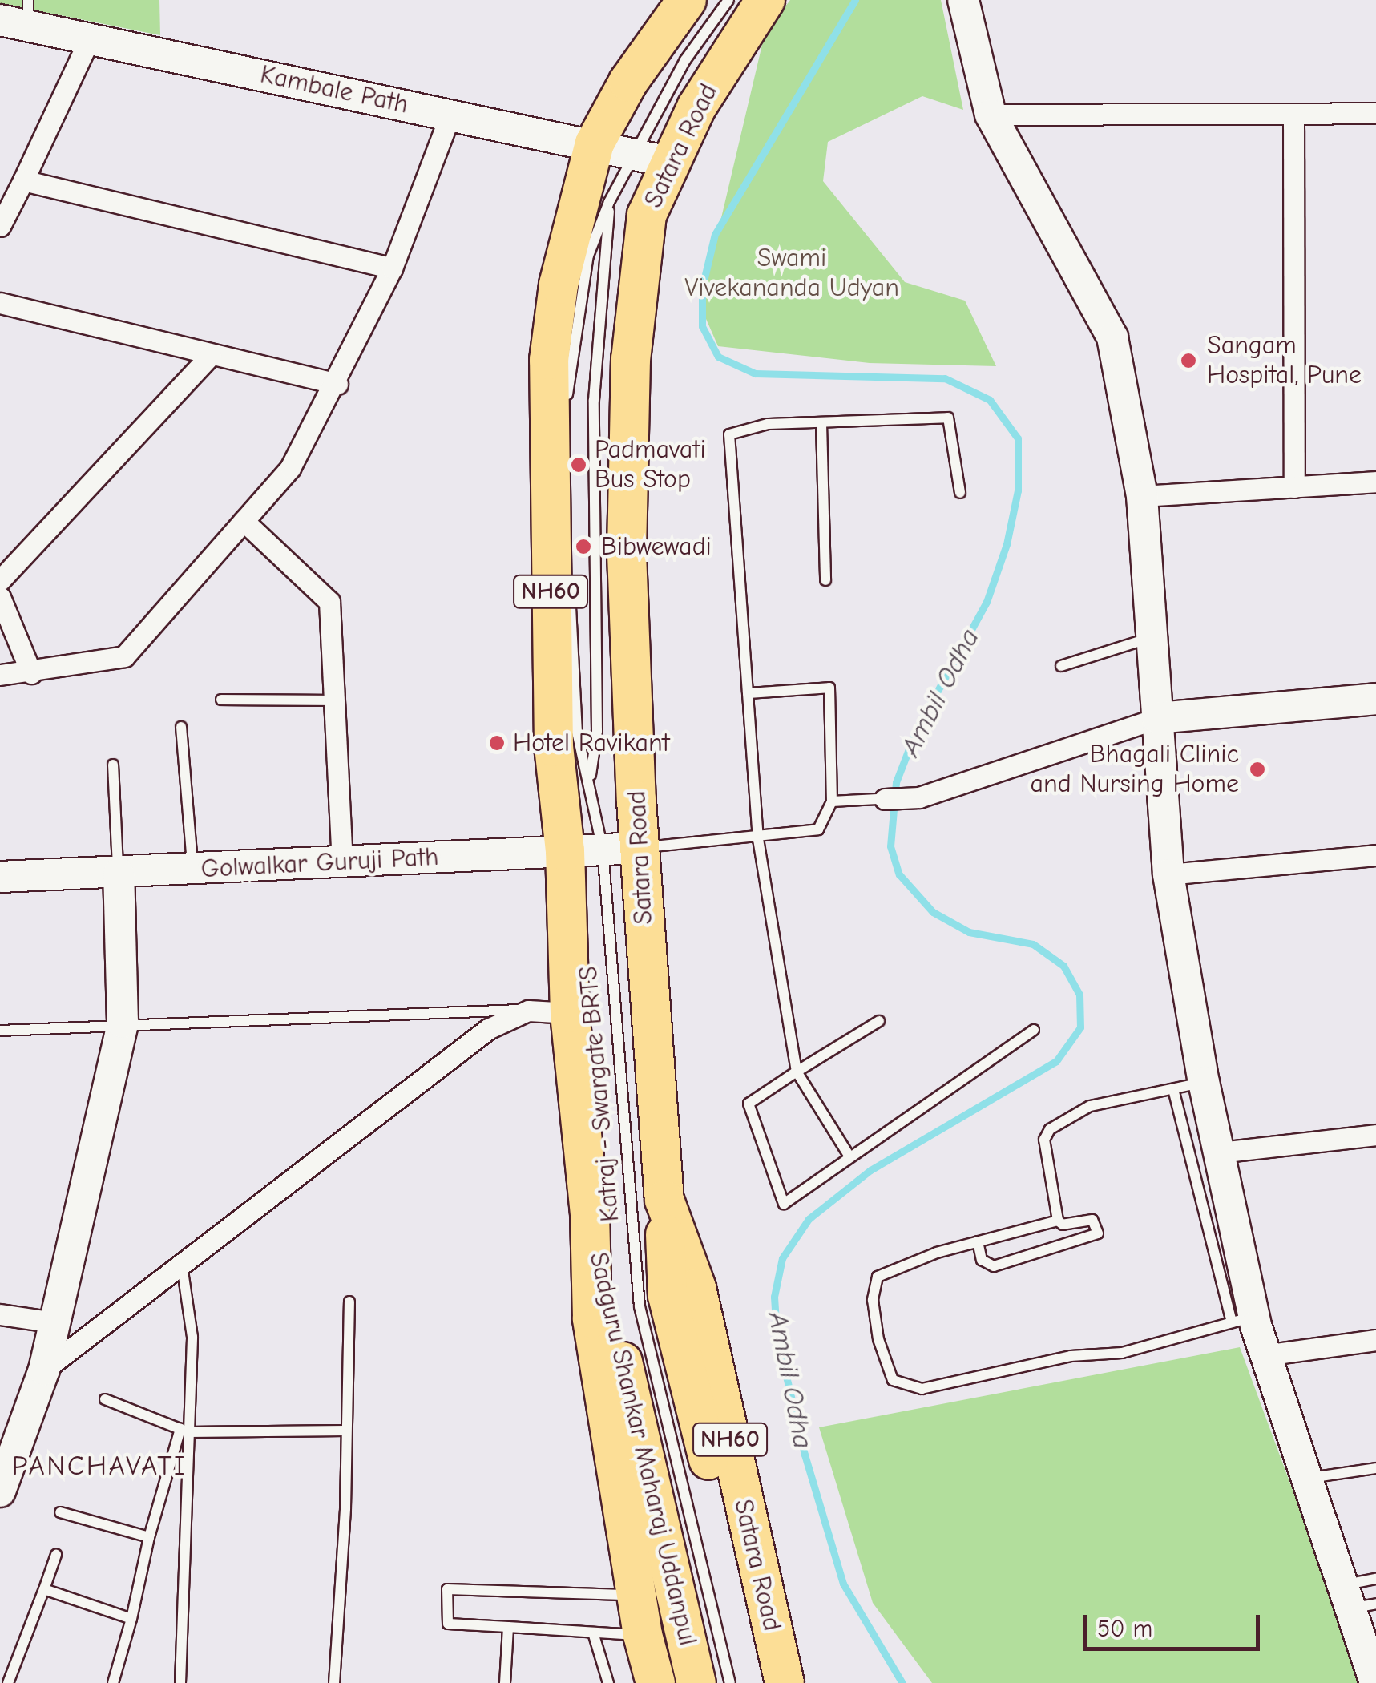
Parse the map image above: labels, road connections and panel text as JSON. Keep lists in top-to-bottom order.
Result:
{
  "streets": {
    "highway": ["Satara Road", "NH60", "Sadguru Shankar Maharaj Uddanpul"],
    "street": ["Kambale Path", "Golwalkar Guruji Path"],
    "lane": ["Katraj - Swargate BRTS"]
  },
  "crossings": [
    ["Kambale Path", "Satara Road"],
    ["Kambale Path", "NH60"],
    ["Kambale Path", "Katraj - Swargate BRTS"],
    ["Satara Road", "Golwalkar Guruji Path"],
    ["Satara Road", "Katraj - Swargate BRTS"],
    ["NH60", "Golwalkar Guruji Path"],
    ["NH60", "Sadguru Shankar Maharaj Uddanpul"],
    ["Golwalkar Guruji Path", "Katraj - Swargate BRTS"]
  ],
  "districts": ["PANCHAVATI"],
  "water": ["Ambil Odha"],
  "parks": ["Swami Vivekananda Udyan"],
  "places": [
    "Sangam Hospital, Pune",
    "Padmavati Bus Stop",
    "Bibwewadi",
    "Hotel Ravikant",
    "Bhagali Clinic and Nursing Home"
  ],
  "scale_bar": "50 m"
}
